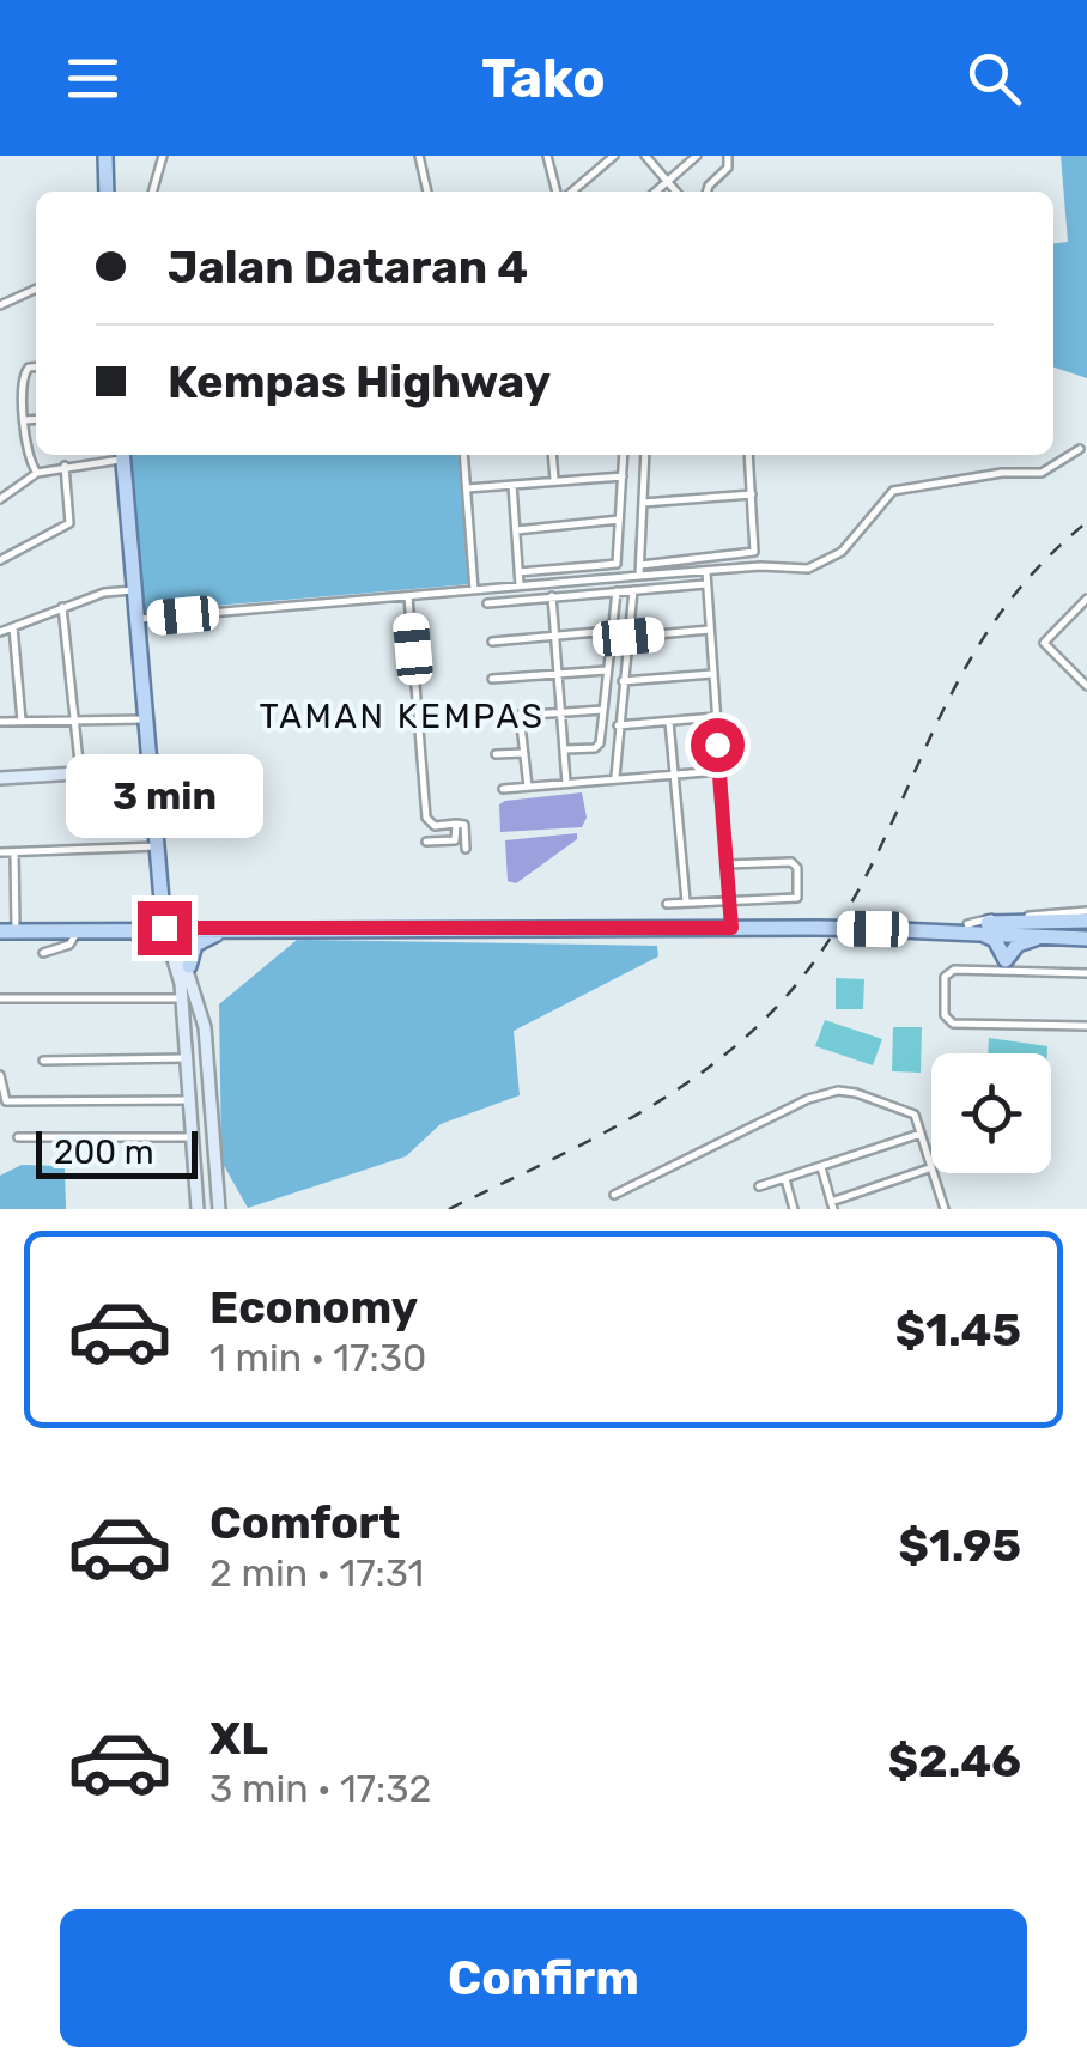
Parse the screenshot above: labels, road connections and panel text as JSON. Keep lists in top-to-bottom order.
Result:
{
  "districts": ["TAMAN KEMPAS"],
  "scale_bar": "200 m",
  "page": {
    "header": "Tako",
    "banner": ["Jalan Dataran 4", "Kempas Highway"],
    "bubble": "3 min",
    "scale": "200 m",
    "list": [
      {
        "name": "Economy",
        "note": "1 min · 17:30",
        "value": "$1.45"
      },
      {
        "name": "Comfort",
        "note": "2 min · 17:31",
        "value": "$1.95"
      },
      {
        "name": "XL",
        "note": "3 min · 17:32",
        "value": "$2.46"
      }
    ],
    "buttons": "Confirm"
  }
}
